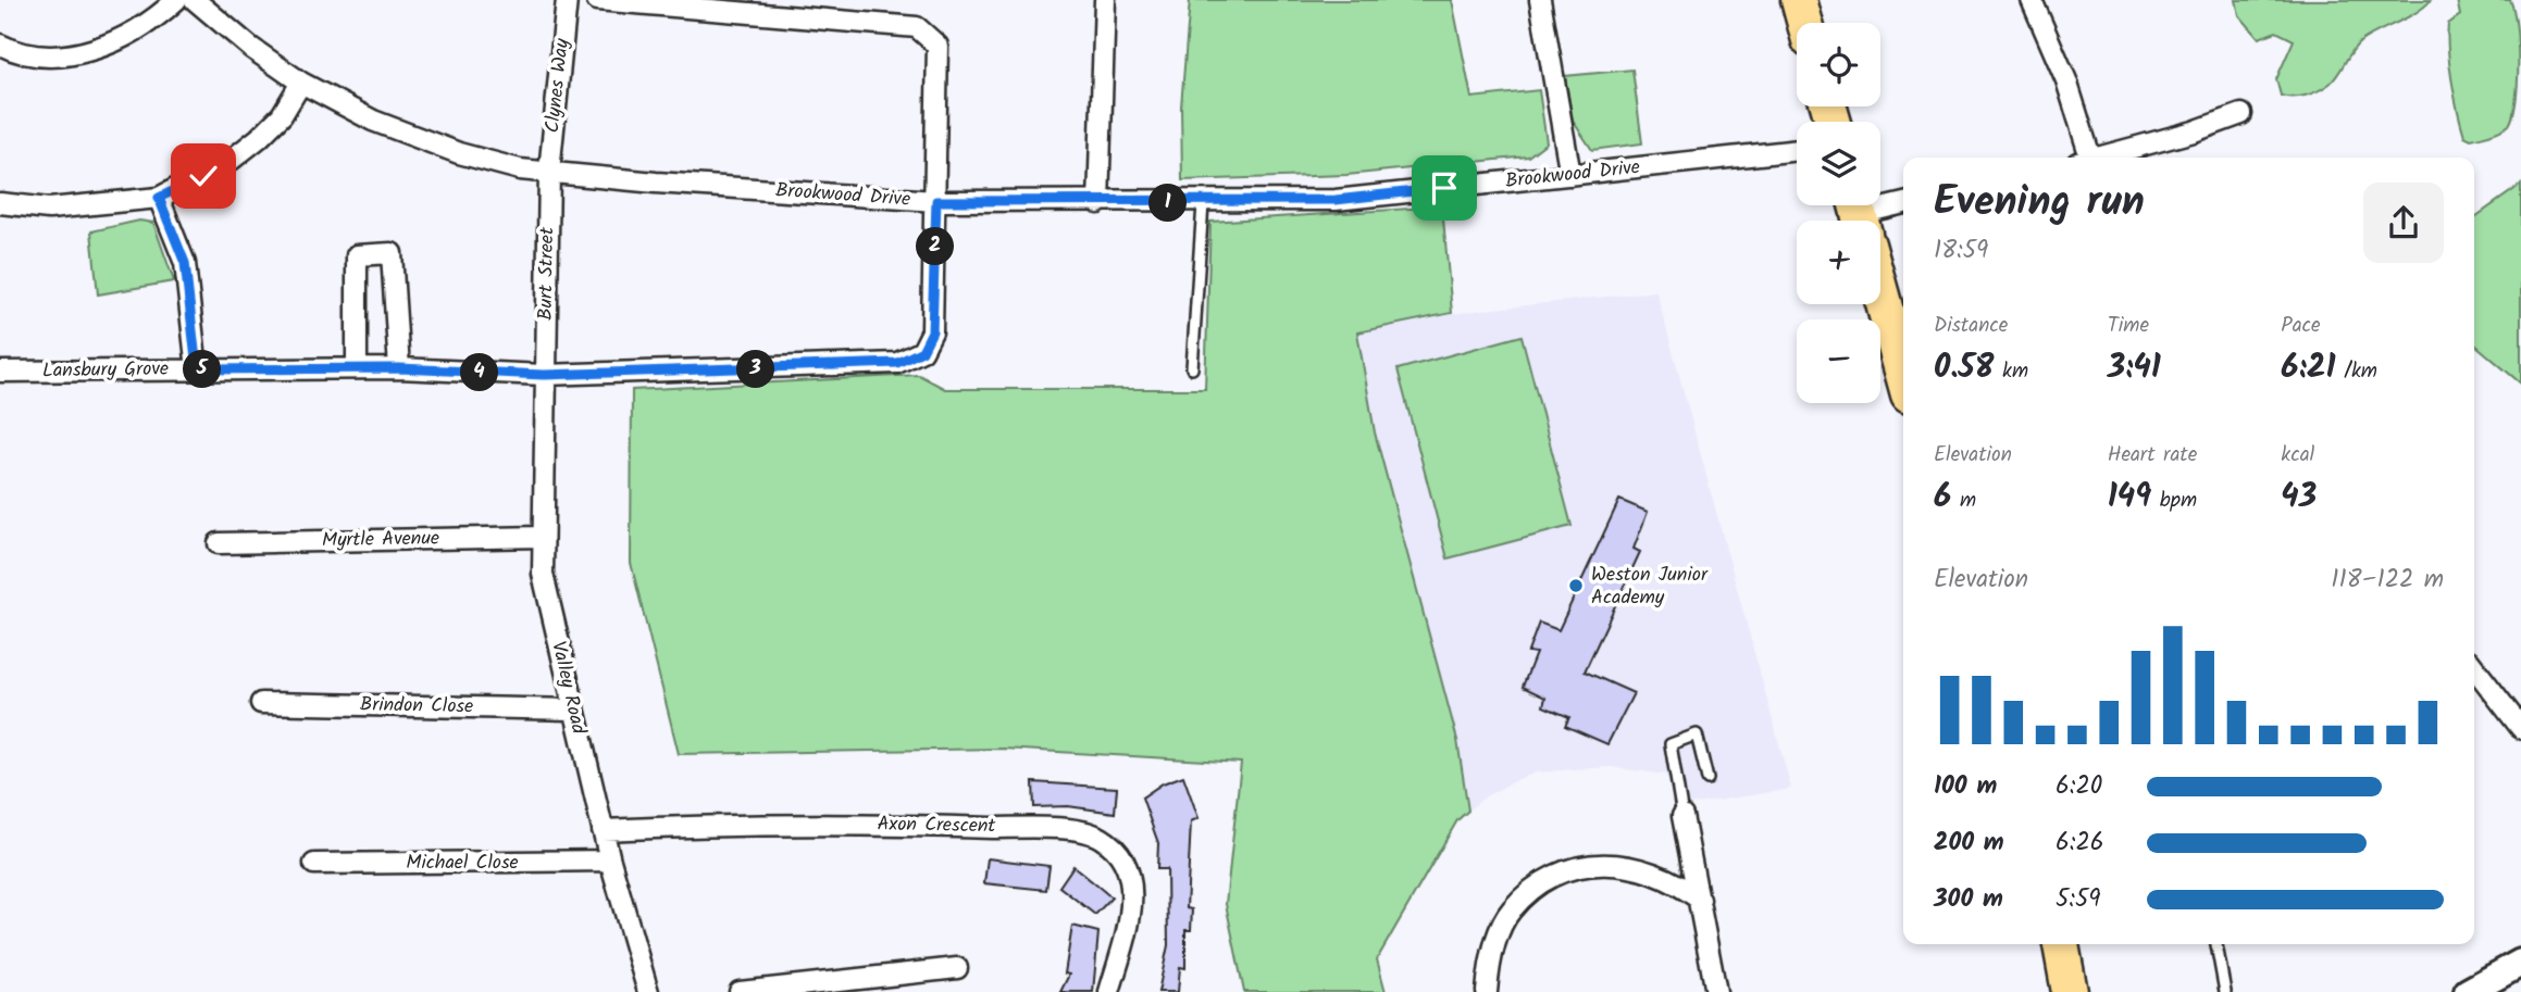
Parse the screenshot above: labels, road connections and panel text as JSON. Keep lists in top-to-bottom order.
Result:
{
  "streets": {
    "street": [
      "Clynes Way",
      "Brookwood Drive",
      "Burt Street",
      "Lansbury Grove",
      "Myrtle Avenue",
      "Valley Road",
      "Brindon Close",
      "Axon Crescent",
      "Michael Close"
    ]
  },
  "crossings": [
    ["Clynes Way", "Brookwood Drive"],
    ["Clynes Way", "Burt Street"],
    ["Brookwood Drive", "Burt Street"],
    ["Brookwood Drive", "Lansbury Grove"],
    ["Burt Street", "Lansbury Grove"],
    ["Burt Street", "Valley Road"],
    ["Lansbury Grove", "Valley Road"],
    ["Myrtle Avenue", "Valley Road"],
    ["Valley Road", "Brindon Close"],
    ["Valley Road", "Axon Crescent"],
    ["Valley Road", "Michael Close"]
  ],
  "places": ["Weston Junior Academy"],
  "page": {
    "map_buttons": ["+", "−"],
    "heading": ["Evening run", "18:59"],
    "pins": [
      "1",
      "2",
      "3",
      "5",
      "4"
    ],
    "stats": [
      ["Distance", "0.58 km"],
      ["Time", "3:41"],
      ["Pace", "6:21 /km"],
      ["Elevation", "6 m"],
      ["Heart rate", "149 bpm"],
      ["kcal", "43"]
    ],
    "chart": ["Elevation", "118–122 m"],
    "list": [
      {
        "name": "100 m",
        "note": "6:20"
      },
      {
        "name": "200 m",
        "note": "6:26"
      },
      {
        "name": "300 m",
        "note": "5:59"
      }
    ]
  }
}
